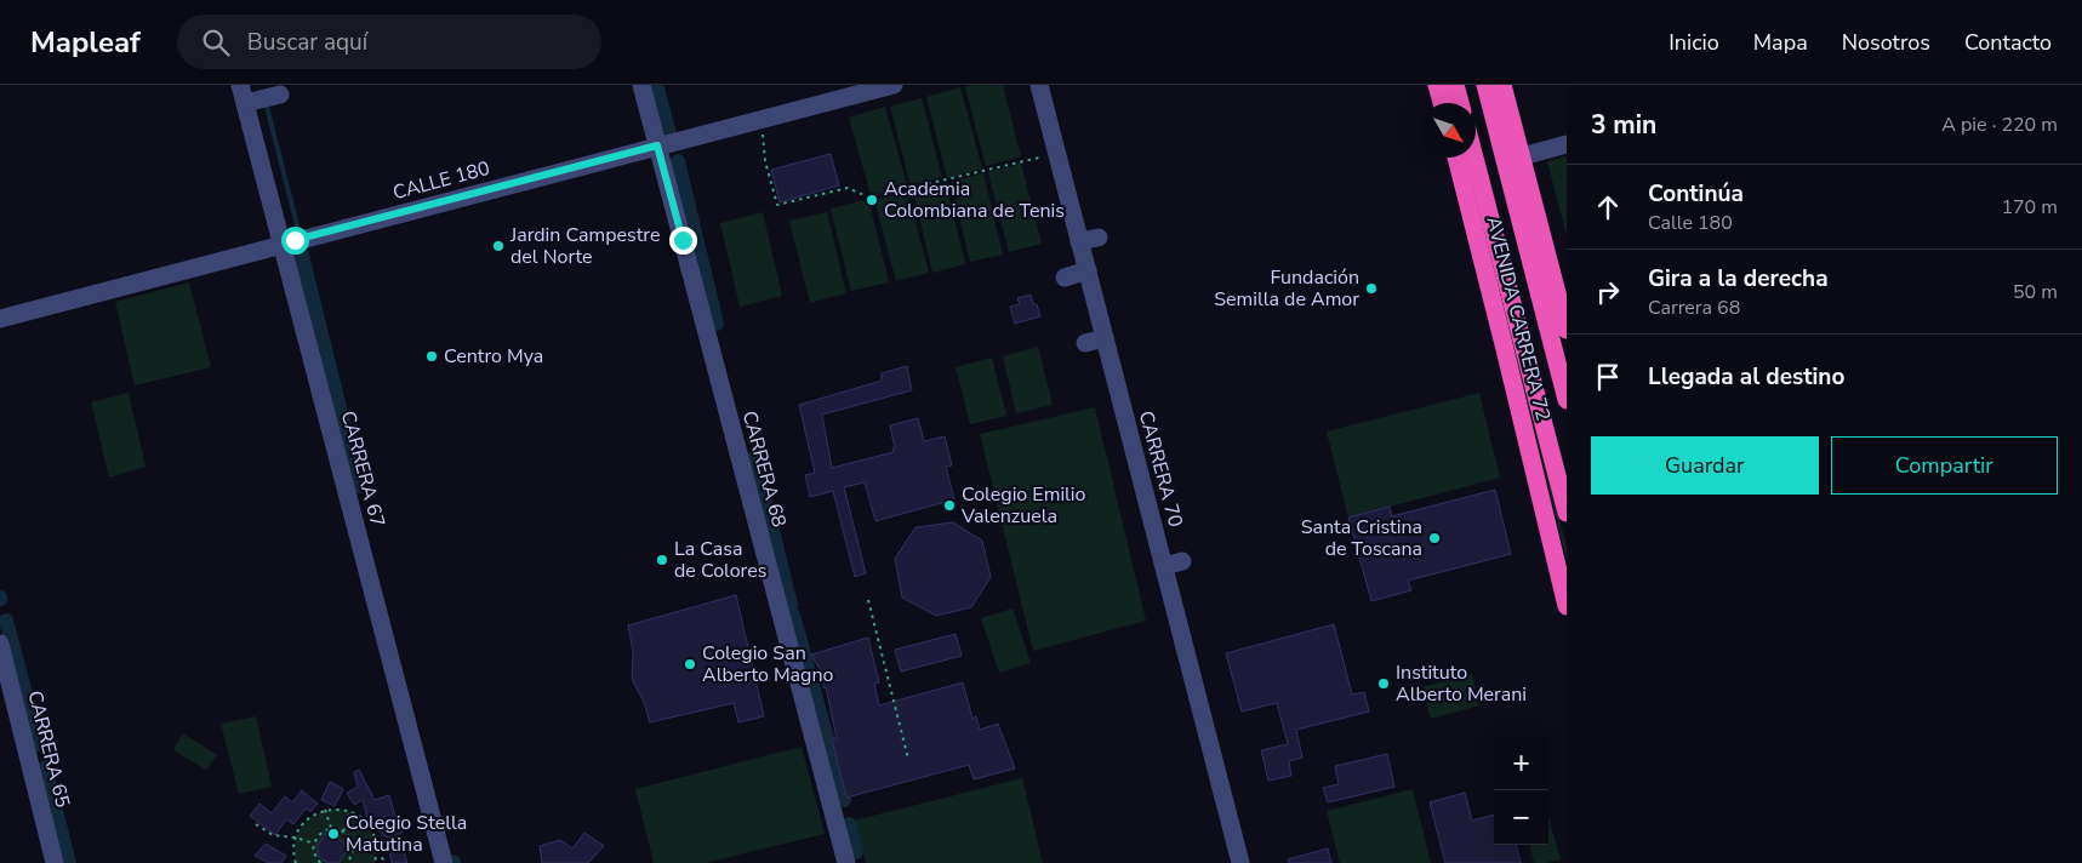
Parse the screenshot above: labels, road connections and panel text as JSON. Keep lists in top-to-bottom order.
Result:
{
  "streets": {
    "highway": ["AVENIDA CARRERA 72"],
    "street": [
      "CALLE 180",
      "CARRERA 67",
      "CARRERA 68",
      "CARRERA 70",
      "CARRERA 65"
    ]
  },
  "crossings": [
    ["CALLE 180", "CARRERA 67"],
    ["CALLE 180", "CARRERA 68"]
  ],
  "places": [
    "Academia Colombiana de Tenis",
    "Jardin Campestre del Norte",
    "Fundación Semilla de Amor",
    "Centro Mya",
    "Colegio Emilio Valenzuela",
    "Santa Cristina de Toscana",
    "La Casa de Colores",
    "Colegio San Alberto Magno",
    "Instituto Alberto Merani",
    "Colegio Stella Matutina"
  ],
  "north": "bottom right",
  "page": {
    "header": "Mapleaf",
    "search": "Buscar aquí",
    "nav": [
      "Inicio",
      "Mapa",
      "Nosotros",
      "Contacto"
    ],
    "heading": ["3 min", "A pie · 220 m"],
    "list": [
      ["Continúa", "Calle 180", "170 m"],
      ["Gira a la derecha", "Carrera 68", "50 m"],
      "Llegada al destino"
    ],
    "buttons": ["Guardar", "Compartir"],
    "map_buttons": ["+", "−"]
  }
}
